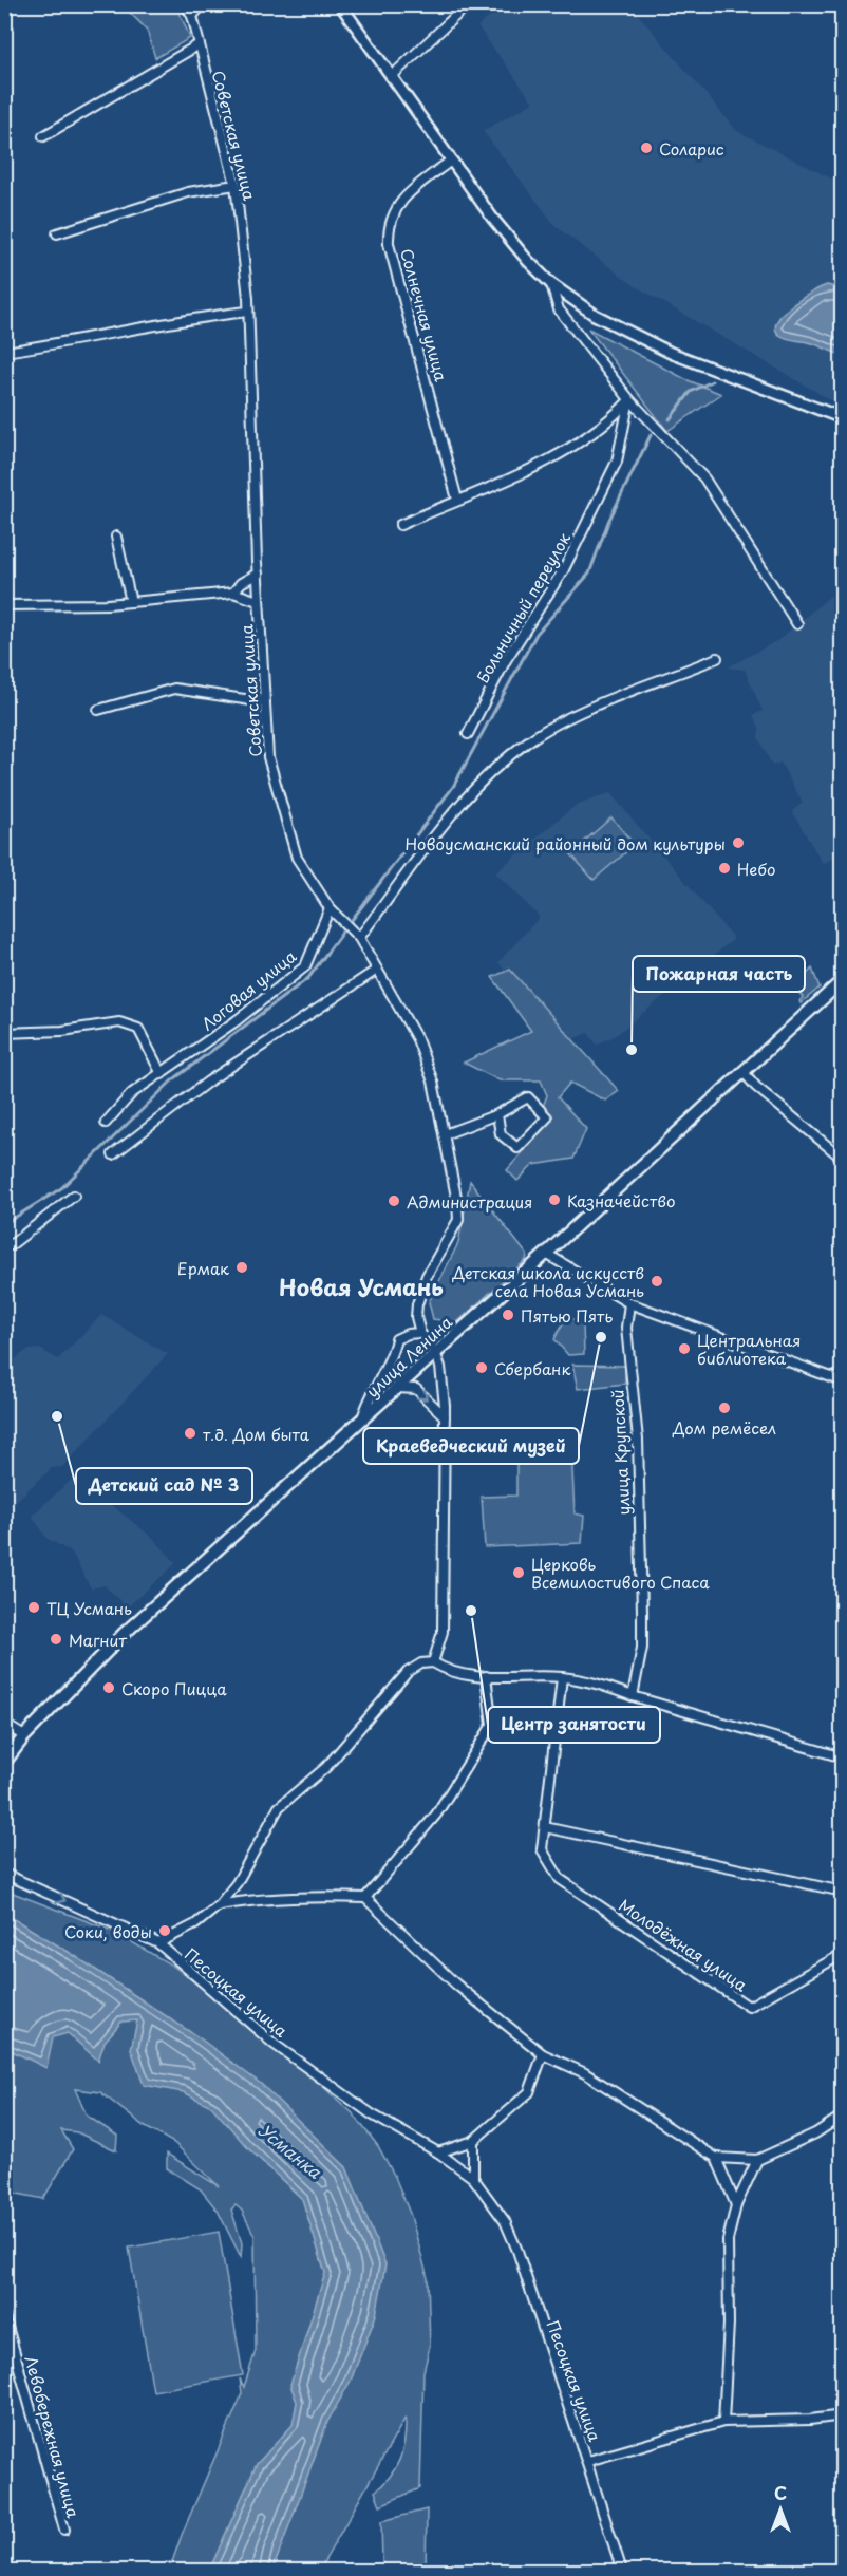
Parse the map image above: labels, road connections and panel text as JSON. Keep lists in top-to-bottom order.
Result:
{
  "streets": {
    "main road": ["улица Ленина"],
    "street": [
      "Советская улица",
      "Солнечная улица",
      "Больничный переулок",
      "Логовая улица",
      "улица Крупской",
      "Молодёжная улица",
      "Песоцкая улица",
      "Левобережная улица"
    ]
  },
  "crossings": [
    ["Советская улица", "Логовая улица"]
  ],
  "districts": ["Новая Усмань"],
  "water": ["Усманка"],
  "places": [
    "Соларис",
    "Новоусманский районный дом культуры",
    "Небо",
    "Пожарная часть",
    "Казначейство",
    "Администрация",
    "Ермак",
    "Детская школа искусств села Новая Усмань",
    "Пятью Пять",
    "Краеведческий музей",
    "Центральная библиотека",
    "Сбербанк",
    "Дом ремёсел",
    "Детский сад № 3",
    "т.д. Дом быта",
    "Церковь Всемилостивого Спаса",
    "ТЦ Усмань",
    "Центр занятости",
    "Магнит",
    "Скоро Пицца",
    "Соки, воды"
  ],
  "north": "top"
}
